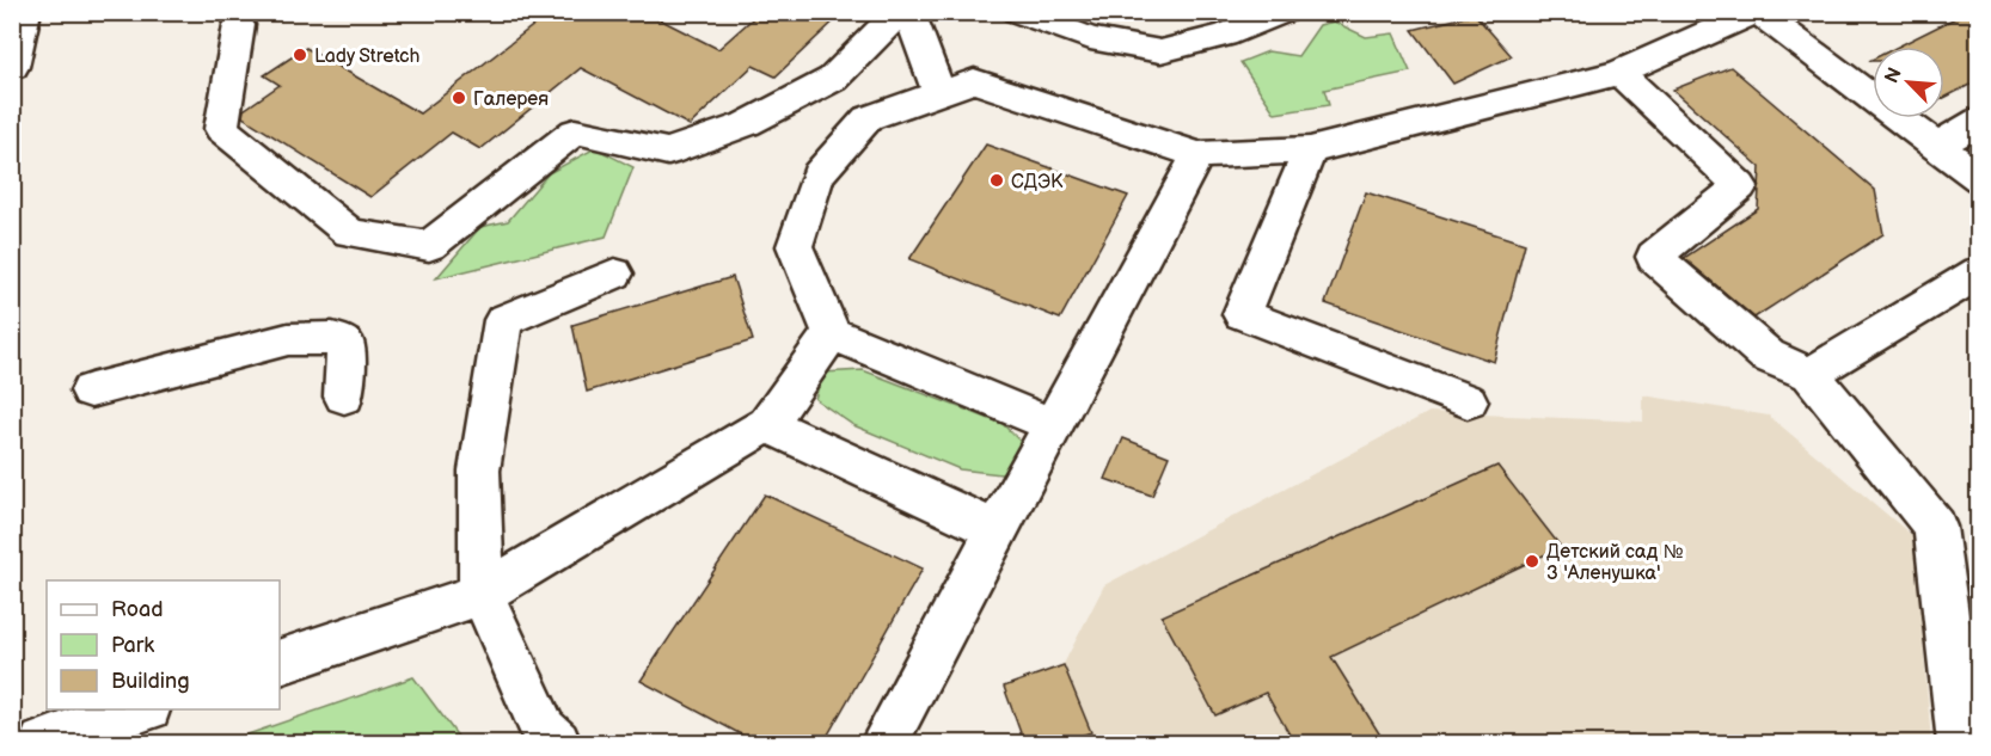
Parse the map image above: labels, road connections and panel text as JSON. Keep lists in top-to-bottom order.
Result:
{
  "places": [
    "Lady Stretch",
    "Галерея",
    "СДЭК",
    "Детский сад № 3 'Аленушка'"
  ],
  "legend": ["Road", "Park", "Building"],
  "north": "top left"
}
